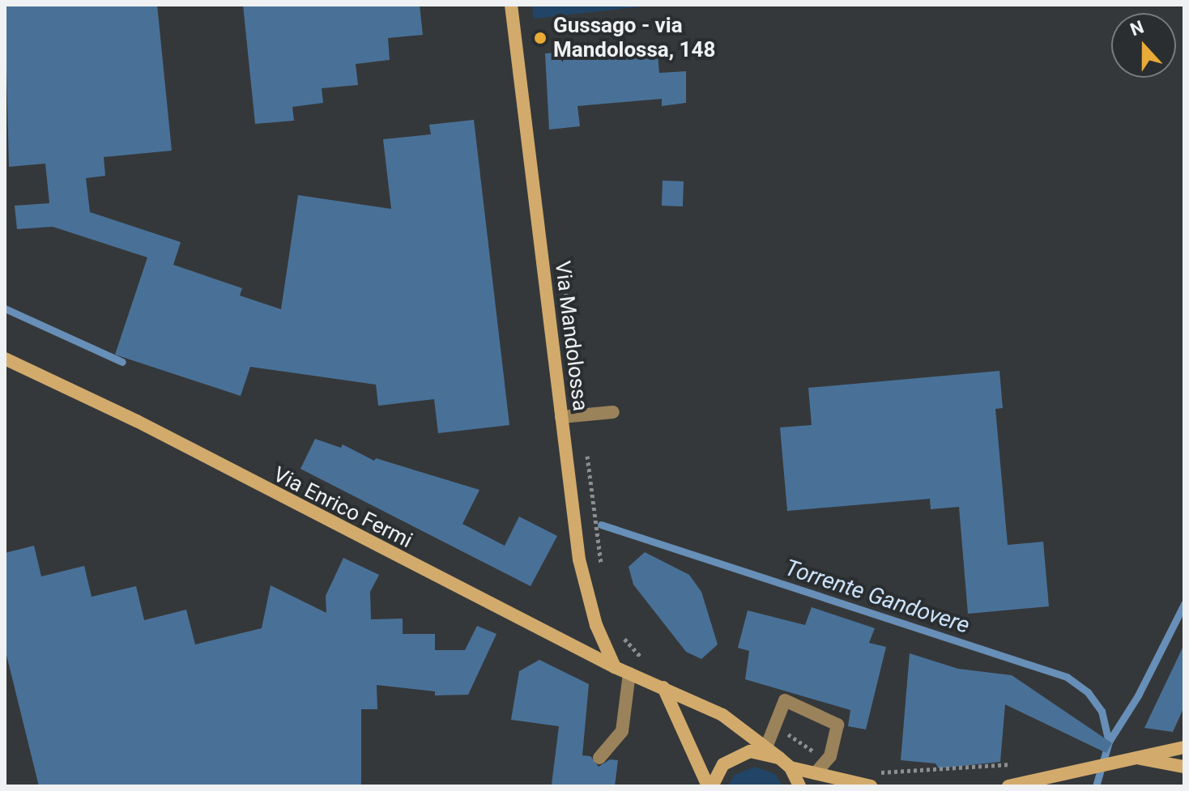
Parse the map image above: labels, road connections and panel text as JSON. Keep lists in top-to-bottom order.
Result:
{
  "streets": {
    "main road": ["Via Mandolossa", "Via Enrico Fermi"]
  },
  "crossings": [
    ["Via Mandolossa", "Via Enrico Fermi"]
  ],
  "water": ["Torrente Gandovere"],
  "places": ["Gussago - via Mandolossa, 148"],
  "north": "top"
}
